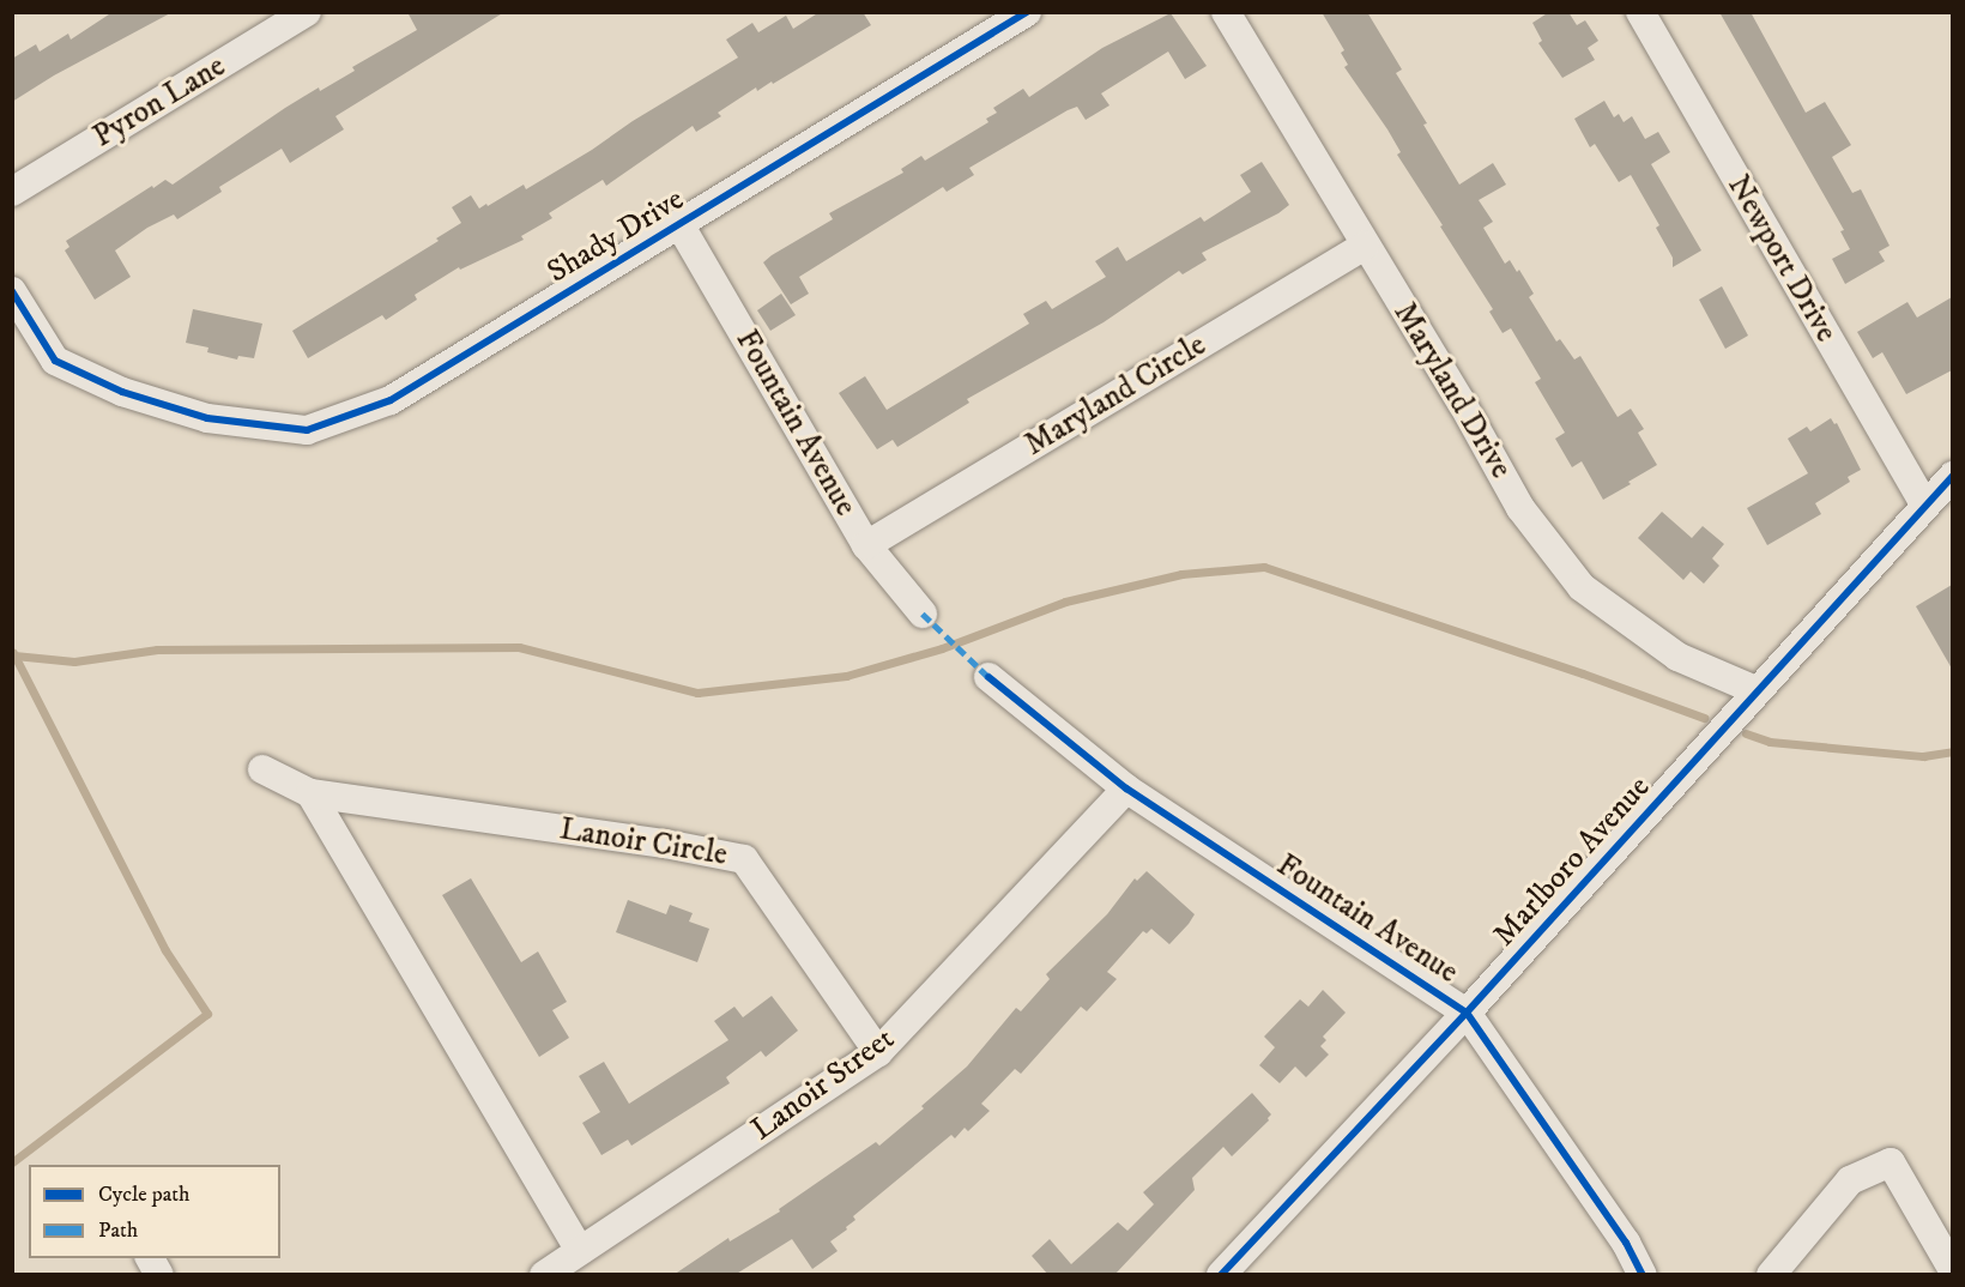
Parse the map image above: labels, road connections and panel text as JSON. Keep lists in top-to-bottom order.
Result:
{
  "streets": {
    "street": [
      "Pyron Lane",
      "Shady Drive",
      "Newport Drive",
      "Maryland Drive",
      "Maryland Circle",
      "Fountain Avenue",
      "Lanoir Circle",
      "Marlboro Avenue",
      "Lanoir Street"
    ]
  },
  "crossings": [
    ["Shady Drive", "Fountain Avenue"],
    ["Newport Drive", "Marlboro Avenue"],
    ["Maryland Drive", "Maryland Circle"],
    ["Maryland Drive", "Marlboro Avenue"],
    ["Maryland Circle", "Fountain Avenue"],
    ["Fountain Avenue", "Marlboro Avenue"],
    ["Fountain Avenue", "Lanoir Street"],
    ["Lanoir Circle", "Lanoir Street"]
  ],
  "legend": ["Cycle path", "Path"]
}
